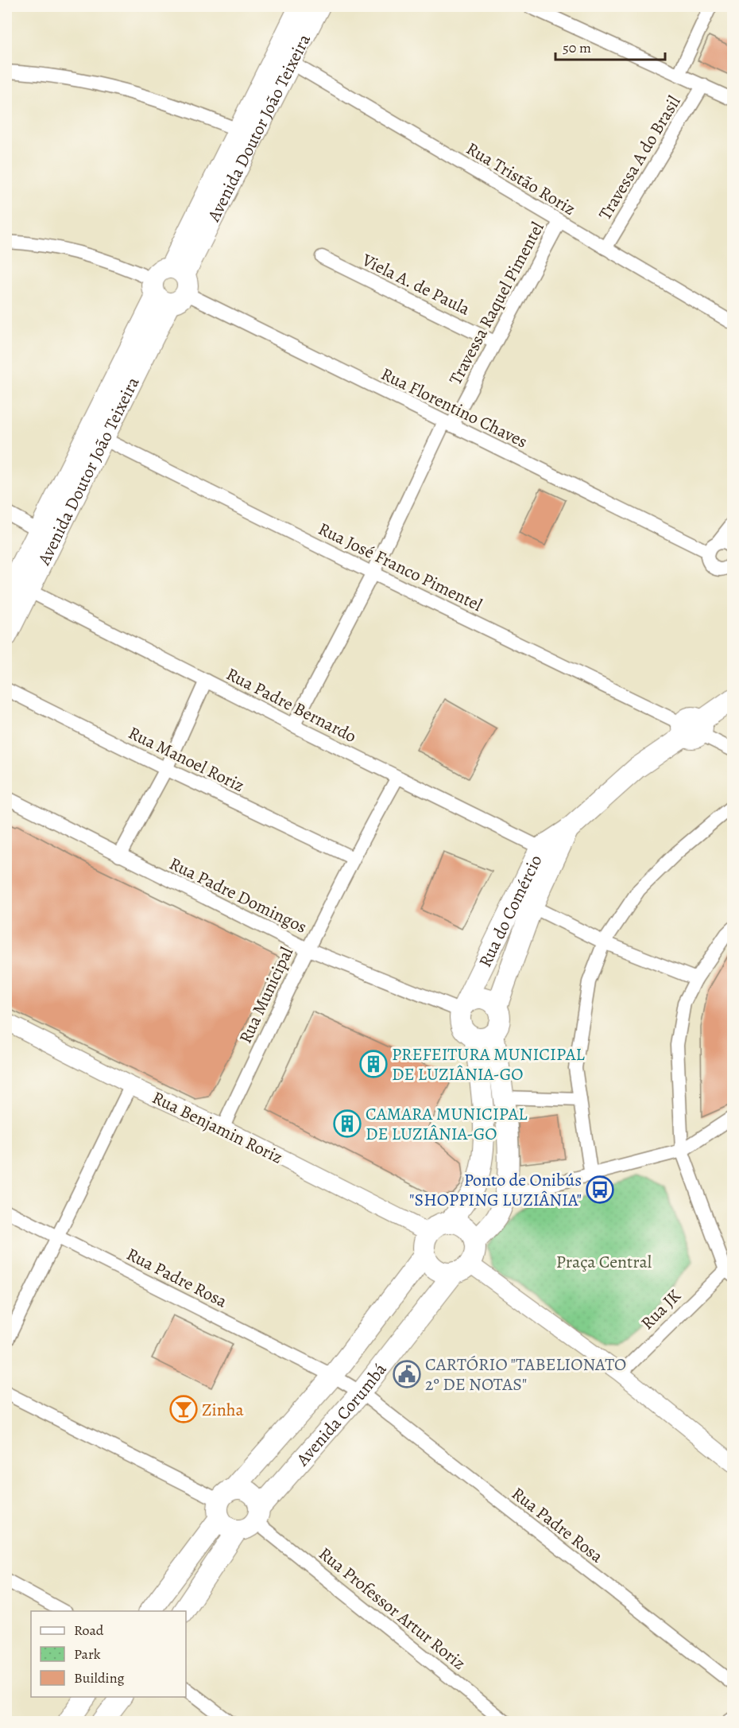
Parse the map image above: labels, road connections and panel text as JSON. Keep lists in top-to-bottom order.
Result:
{
  "streets": {
    "main road": ["Avenida Doutor João Teixeira", "Rua do Comércio", "Avenida Corumbá"],
    "street": [
      "Travessa A do Brasil",
      "Rua Tristão Roriz",
      "Viela A. de Paula",
      "Travessa Raquel Pimentel",
      "Rua Florentino Chaves",
      "Rua José Franco Pimentel",
      "Rua Padre Bernardo",
      "Rua Manoel Roriz",
      "Rua Padre Domingos",
      "Rua Municipal",
      "Rua Benjamin Roriz",
      "Rua Padre Rosa",
      "Rua JK",
      "Rua Professor Artur Roriz"
    ]
  },
  "crossings": [
    ["Avenida Doutor João Teixeira", "Rua Tristão Roriz"],
    ["Avenida Doutor João Teixeira", "Rua Florentino Chaves"],
    ["Avenida Doutor João Teixeira", "Rua José Franco Pimentel"],
    ["Avenida Doutor João Teixeira", "Rua Padre Bernardo"],
    ["Travessa A do Brasil", "Rua Tristão Roriz"],
    ["Rua Tristão Roriz", "Travessa Raquel Pimentel"],
    ["Viela A. de Paula", "Travessa Raquel Pimentel"],
    ["Travessa Raquel Pimentel", "Rua Florentino Chaves"],
    ["Travessa Raquel Pimentel", "Rua José Franco Pimentel"],
    ["Travessa Raquel Pimentel", "Rua Padre Bernardo"],
    ["Rua José Franco Pimentel", "Rua do Comércio"],
    ["Rua Padre Bernardo", "Rua do Comércio"],
    ["Rua Padre Bernardo", "Rua Municipal"],
    ["Rua Manoel Roriz", "Rua Municipal"],
    ["Rua Padre Domingos", "Rua do Comércio"],
    ["Rua Padre Domingos", "Rua Municipal"],
    ["Rua Padre Domingos", "Avenida Corumbá"],
    ["Rua do Comércio", "Avenida Corumbá"],
    ["Rua Municipal", "Rua Benjamin Roriz"],
    ["Rua Benjamin Roriz", "Avenida Corumbá"],
    ["Rua Padre Rosa", "Avenida Corumbá"],
    ["Avenida Corumbá", "Rua Professor Artur Roriz"]
  ],
  "parks": ["Praça Central"],
  "places": {
    "building": ["PREFEITURA MUNICIPAL DE LUZIÂNIA-GO", "CAMARA MUNICIPAL DE LUZIÂNIA-GO"],
    "bus stop": ["Ponto de Onibús \"SHOPPING LUZIÂNIA\""],
    "public building": ["CARTÓRIO \"TABELIONATO 2º DE NOTAS\""],
    "bar": ["Zinha"]
  },
  "legend": ["Road", "Park", "Building"],
  "scale_bar": "50 m"
}
